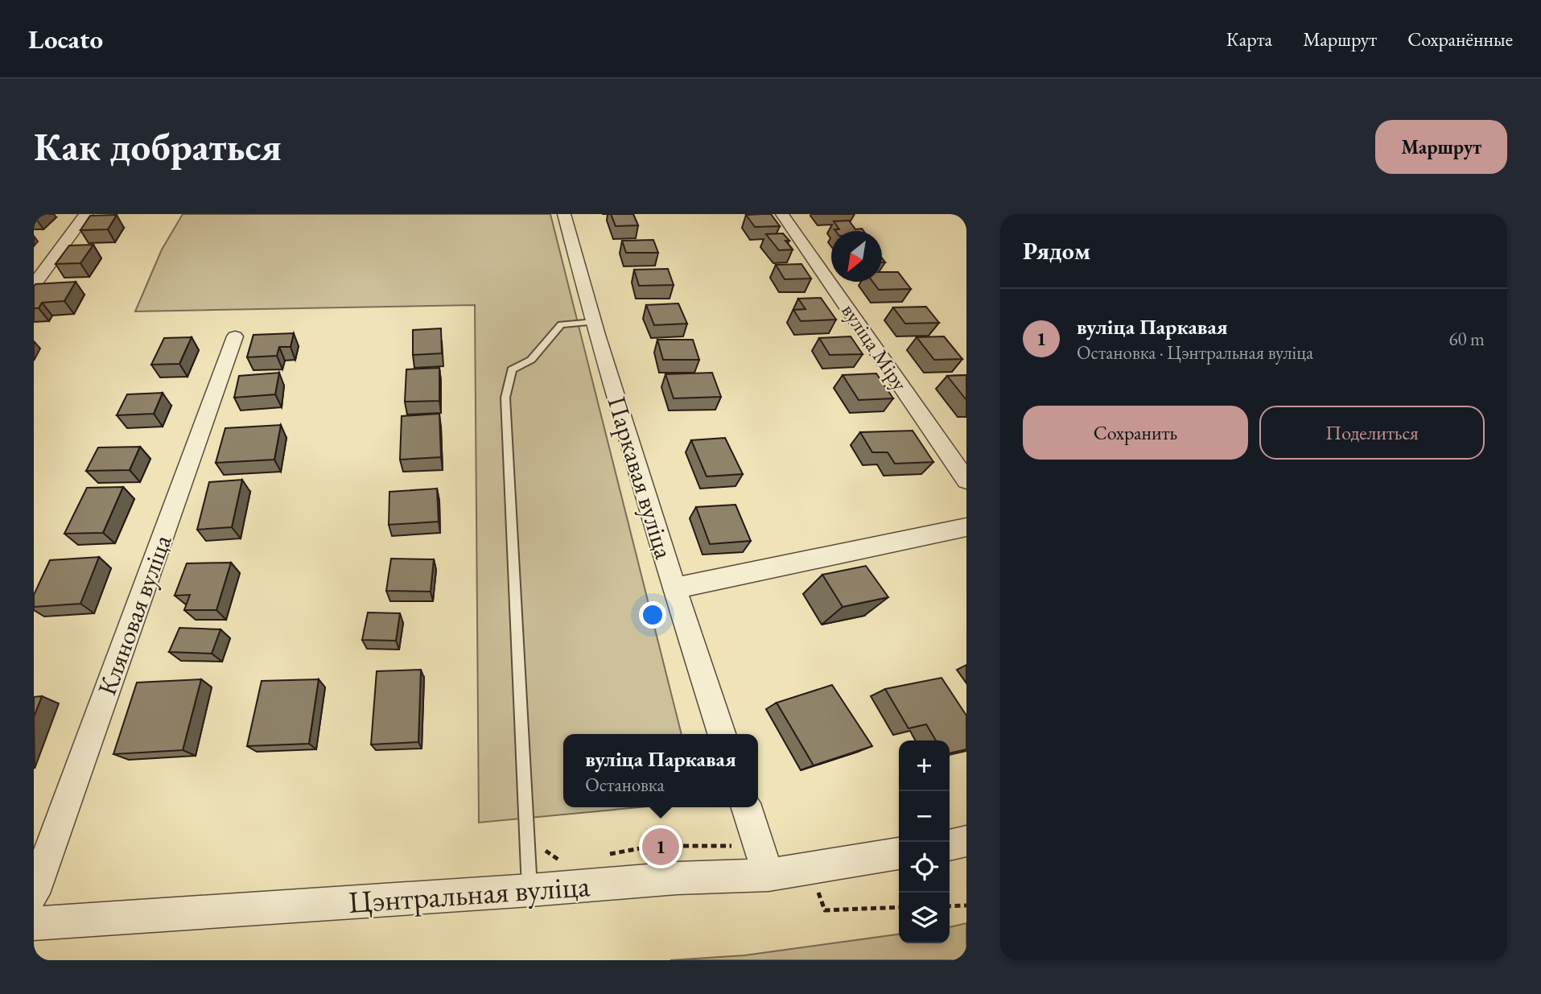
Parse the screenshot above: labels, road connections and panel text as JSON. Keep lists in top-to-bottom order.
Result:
{
  "streets": {
    "street": [
      "вуліца Міру",
      "Паркавая вуліца",
      "Кляновая вуліца",
      "Цэнтральная вуліца"
    ]
  },
  "north": "bottom left",
  "page": {
    "header": "Locato",
    "nav": ["Карта", "Маршрут", "Сохранённые"],
    "buttons": [
      "Маршрут",
      ["Сохранить", "Поделиться"]
    ],
    "title": "Как добраться",
    "heading": "Рядом",
    "list": [
      {
        "mark": "1",
        "name": "вуліца Паркавая",
        "note": "Остановка · Цэнтральная вуліца",
        "value": "60 m"
      }
    ],
    "popup": ["вуліца Паркавая", "Остановка"],
    "map_buttons": ["+", "−"],
    "pins": "1"
  }
}
